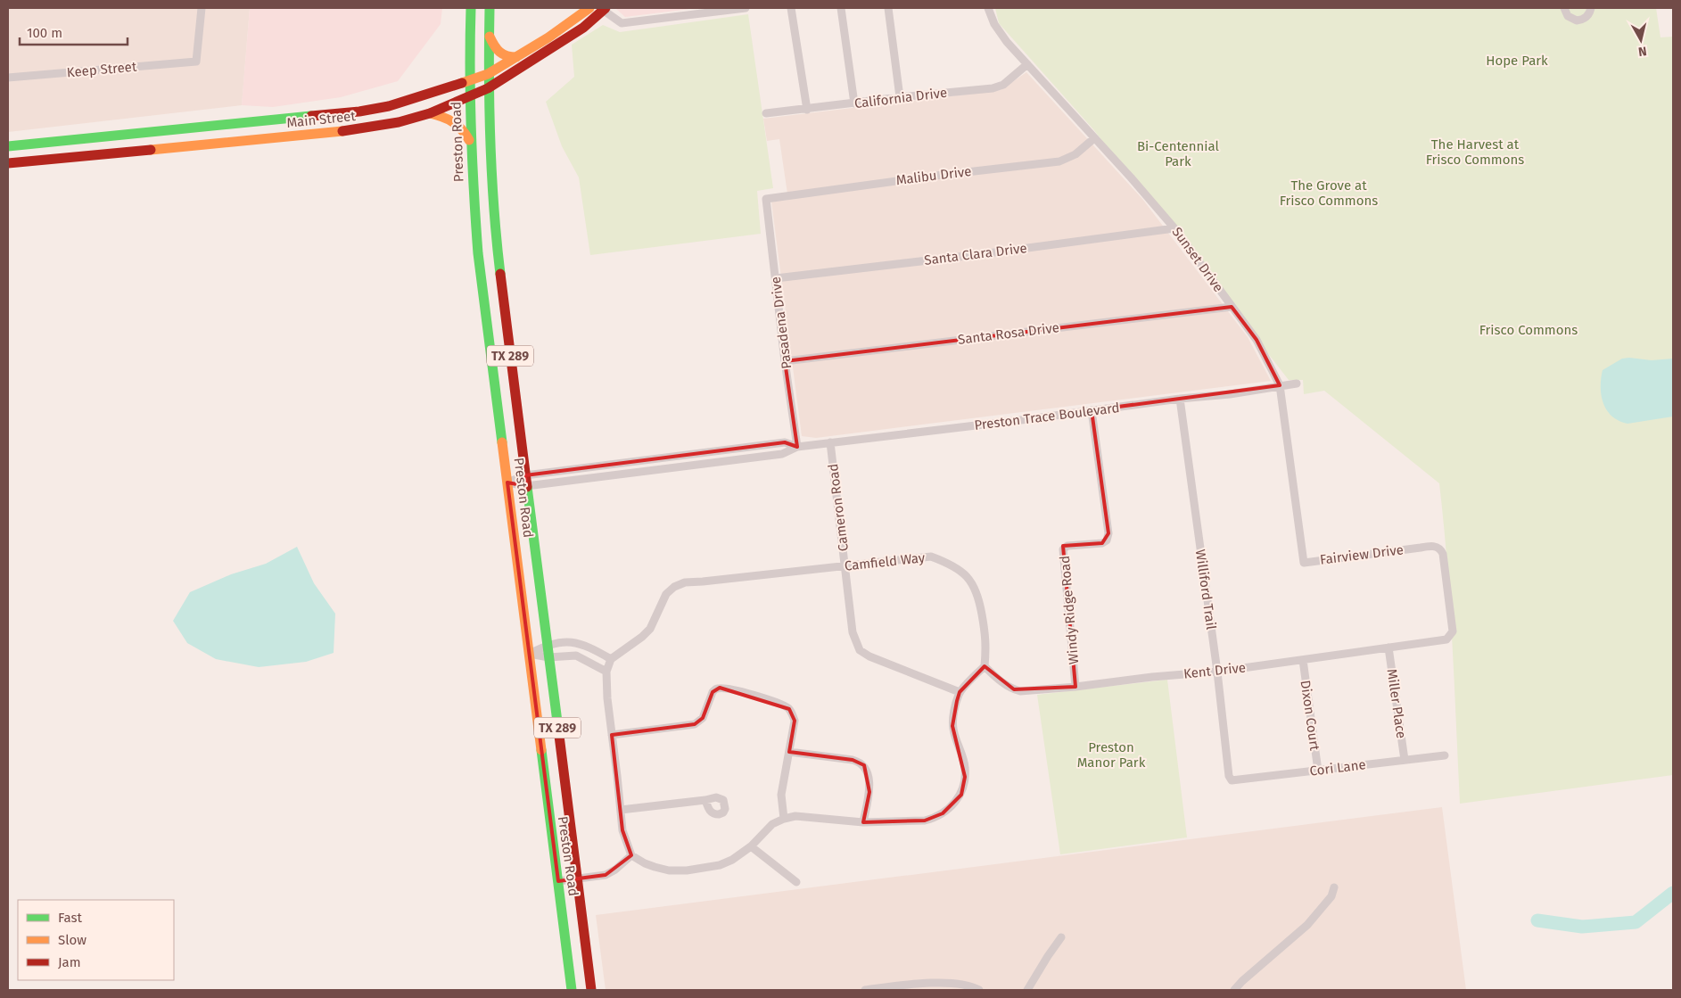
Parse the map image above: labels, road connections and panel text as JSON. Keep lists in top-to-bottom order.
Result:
{
  "streets": {
    "main road": ["Main Street", "Preston Road", "TX 289"],
    "street": [
      "Keep Street",
      "California Drive",
      "Malibu Drive",
      "Santa Clara Drive",
      "Sunset Drive",
      "Pasadena Drive",
      "Santa Rosa Drive",
      "Preston Trace Boulevard",
      "Cameron Road",
      "Fairview Drive",
      "Camfield Way",
      "Williford Trail",
      "Windy Ridge Road",
      "Kent Drive",
      "Miller Place",
      "Dixon Court",
      "Cori Lane"
    ]
  },
  "crossings": [
    ["California Drive", "Sunset Drive"],
    ["Main Street", "Preston Road"],
    ["Preston Road", "Preston Trace Boulevard"],
    ["Malibu Drive", "Sunset Drive"],
    ["Malibu Drive", "Pasadena Drive"],
    ["Santa Clara Drive", "Sunset Drive"],
    ["Santa Clara Drive", "Pasadena Drive"],
    ["Sunset Drive", "Santa Rosa Drive"],
    ["Sunset Drive", "Preston Trace Boulevard"],
    ["Sunset Drive", "Fairview Drive"],
    ["Pasadena Drive", "Santa Rosa Drive"],
    ["Pasadena Drive", "Preston Trace Boulevard"],
    ["Preston Trace Boulevard", "Cameron Road"],
    ["Preston Trace Boulevard", "Williford Trail"],
    ["Preston Trace Boulevard", "Windy Ridge Road"],
    ["Cameron Road", "Camfield Way"],
    ["Cameron Road", "Kent Drive"],
    ["Fairview Drive", "Kent Drive"],
    ["Camfield Way", "Kent Drive"],
    ["Williford Trail", "Kent Drive"],
    ["Williford Trail", "Cori Lane"],
    ["Windy Ridge Road", "Kent Drive"],
    ["Kent Drive", "Miller Place"],
    ["Kent Drive", "Dixon Court"],
    ["Miller Place", "Cori Lane"],
    ["Dixon Court", "Cori Lane"]
  ],
  "parks": [
    "Hope Park",
    "The Harvest at Frisco Commons",
    "Bi-Centennial Park",
    "The Grove at Frisco Commons",
    "Frisco Commons",
    "Preston Manor Park"
  ],
  "legend": ["Fast", "Slow", "Jam"],
  "scale_bar": "100 m",
  "north": "bottom"
}
